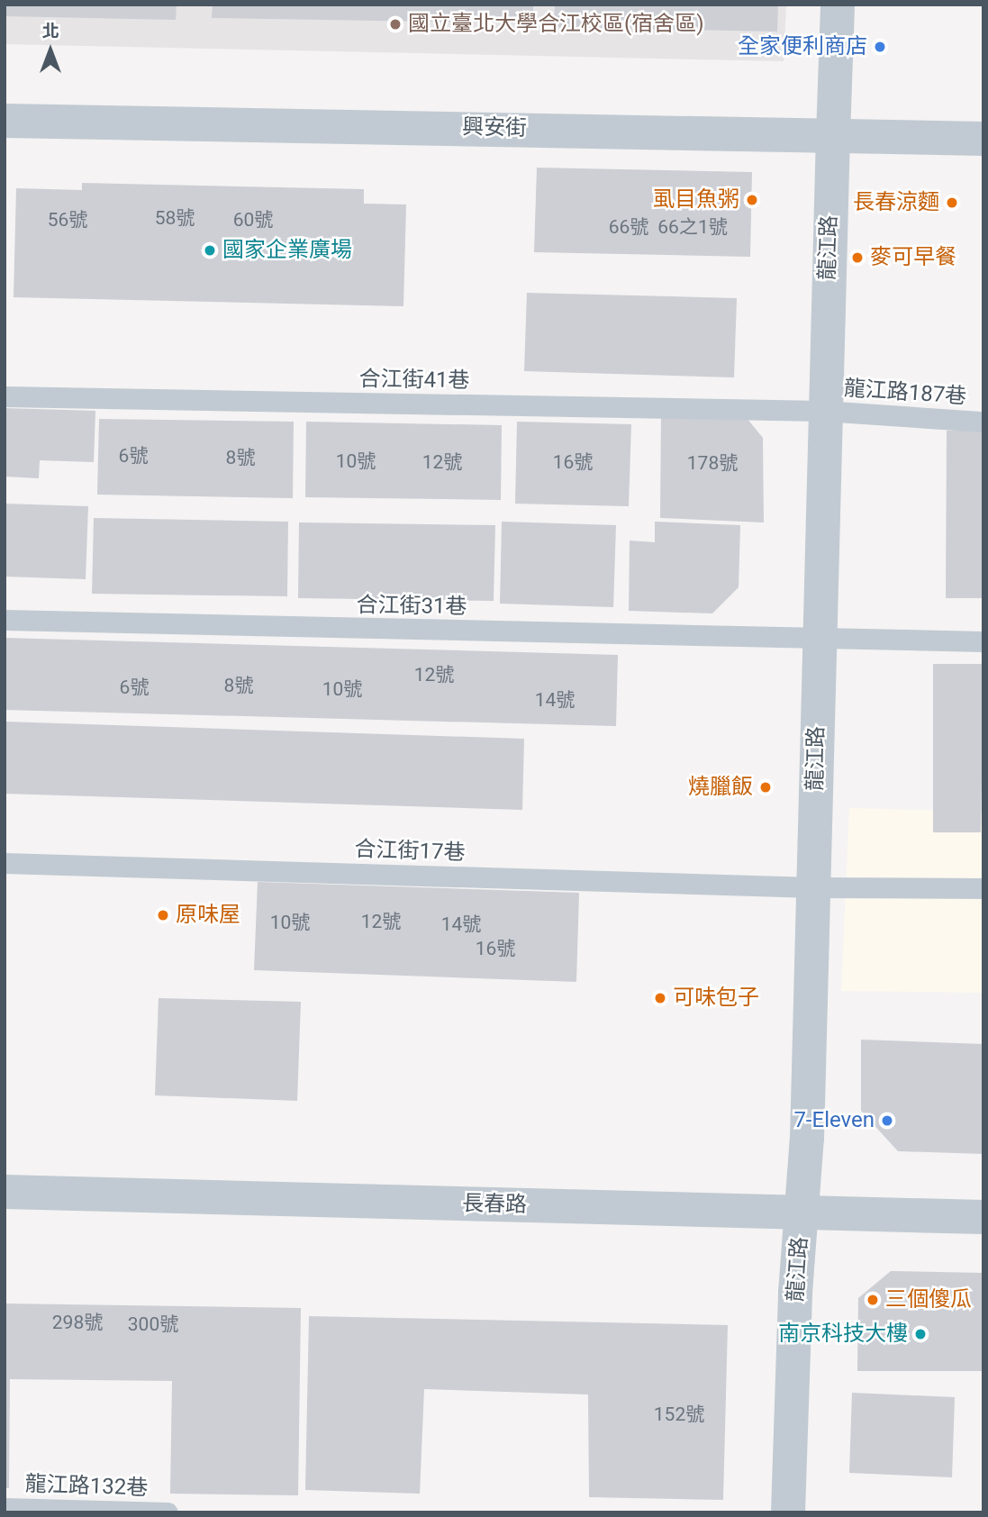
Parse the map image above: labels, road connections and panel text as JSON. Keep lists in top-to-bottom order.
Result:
{
  "streets": {
    "street": ["興安街", "龍江路", "長春路"],
    "lane": [
      "合江街41巷",
      "龍江路187巷",
      "合江街31巷",
      "合江街17巷",
      "龍江路132巷"
    ]
  },
  "crossings": [
    ["興安街", "龍江路"],
    ["龍江路", "合江街41巷"],
    ["龍江路", "龍江路187巷"],
    ["龍江路", "合江街31巷"],
    ["龍江路", "合江街17巷"],
    ["龍江路", "長春路"],
    ["合江街41巷", "龍江路187巷"]
  ],
  "places": [
    "國立臺北大學合江校區(宿舍區)",
    "全家便利商店",
    "虱目魚粥",
    "長春涼麵",
    "國家企業廣場",
    "麥可早餐",
    "燒臘飯",
    "原味屋",
    "可味包子",
    "7-Eleven",
    "三個傻瓜",
    "南京科技大樓"
  ],
  "house_numbers": [
    "58號",
    "56號",
    "60號",
    "66號",
    "66之1號",
    "6號",
    "8號",
    "10號",
    "12號",
    "16號",
    "178號",
    "12號",
    "8號",
    "6號",
    "10號",
    "14號",
    "12號",
    "10號",
    "14號",
    "16號",
    "298號",
    "300號",
    "152號"
  ],
  "north": "top"
}
